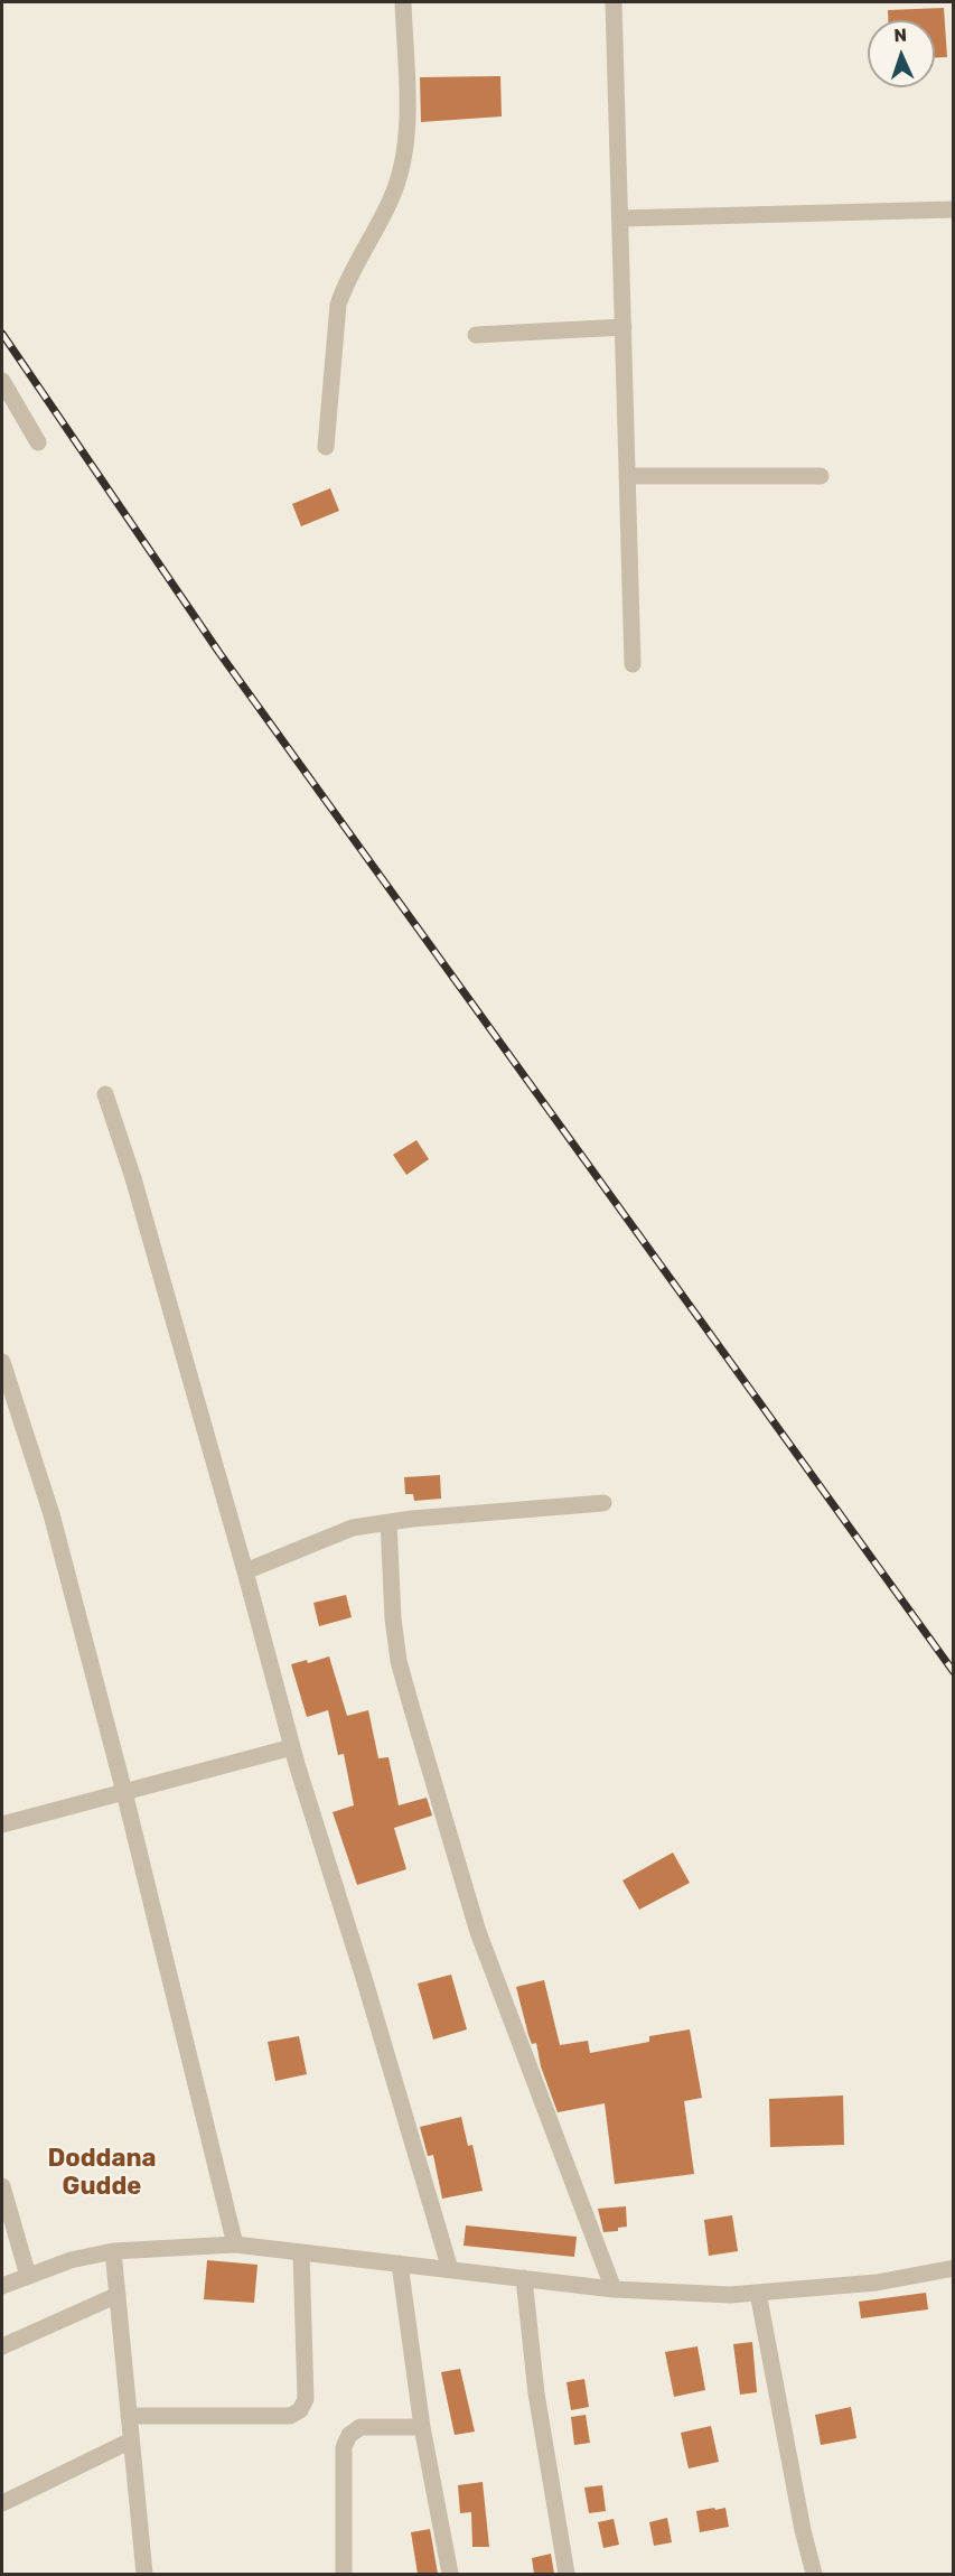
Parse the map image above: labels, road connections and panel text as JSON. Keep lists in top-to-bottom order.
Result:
{
  "districts": ["Doddana Gudde"],
  "north": "top"
}
